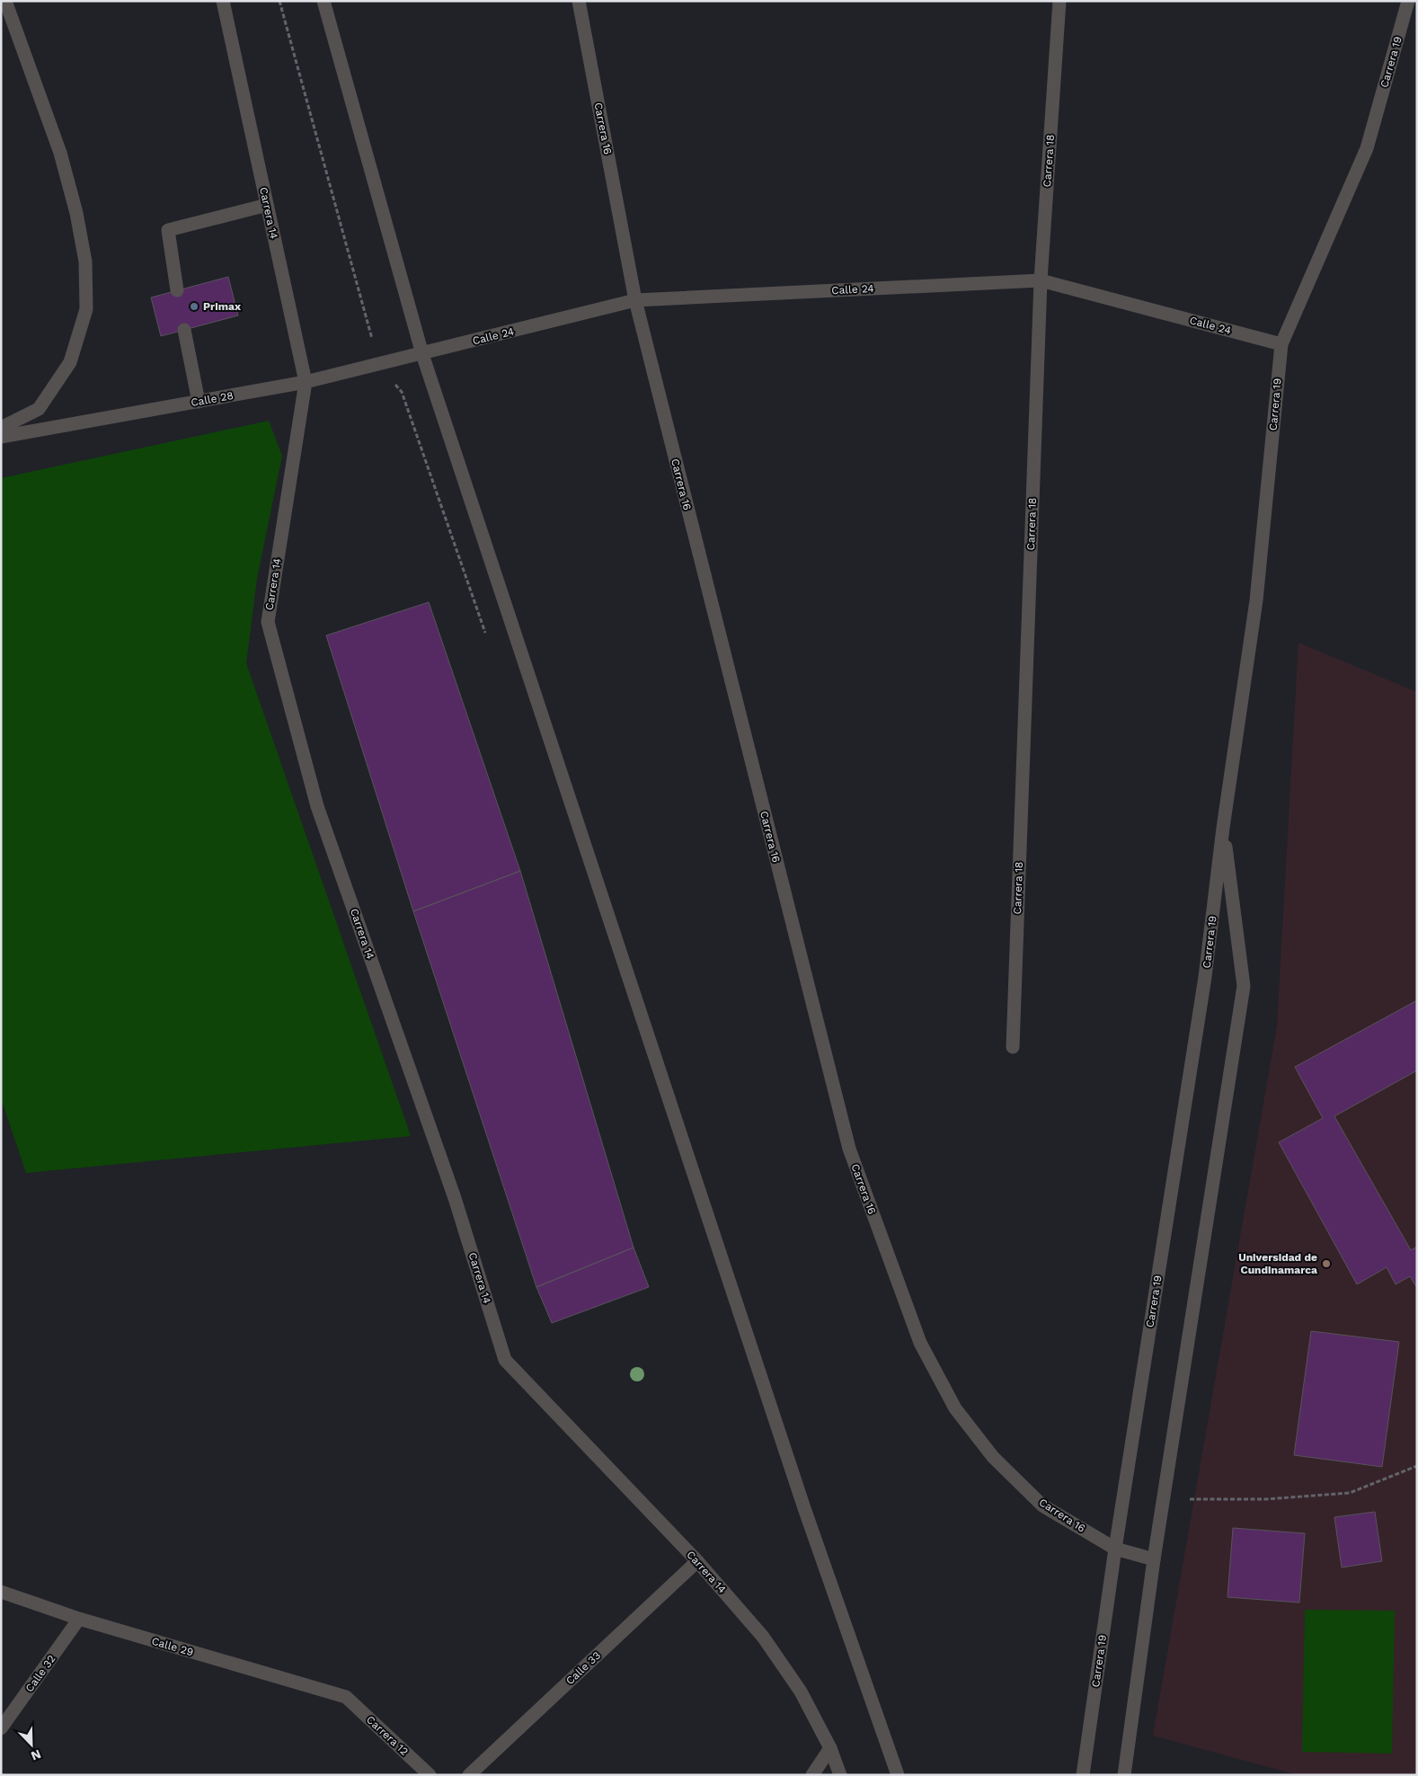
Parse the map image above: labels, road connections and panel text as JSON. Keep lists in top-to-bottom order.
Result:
{
  "streets": {
    "street": [
      "Carrera 19",
      "Carrera 16",
      "Carrera 18",
      "Carrera 14",
      "Calle 24",
      "Calle 28",
      "Calle 29",
      "Calle 33",
      "Calle 32",
      "Carrera 12"
    ]
  },
  "crossings": [
    ["Carrera 19", "Carrera 16"],
    ["Carrera 19", "Calle 24"],
    ["Carrera 16", "Calle 24"],
    ["Carrera 18", "Calle 24"],
    ["Carrera 14", "Calle 28"],
    ["Carrera 14", "Calle 33"],
    ["Calle 24", "Calle 28"],
    ["Calle 29", "Calle 32"],
    ["Calle 29", "Carrera 12"]
  ],
  "places": ["Primax", "Universidad de Cundinamarca"],
  "north": "bottom right"
}
